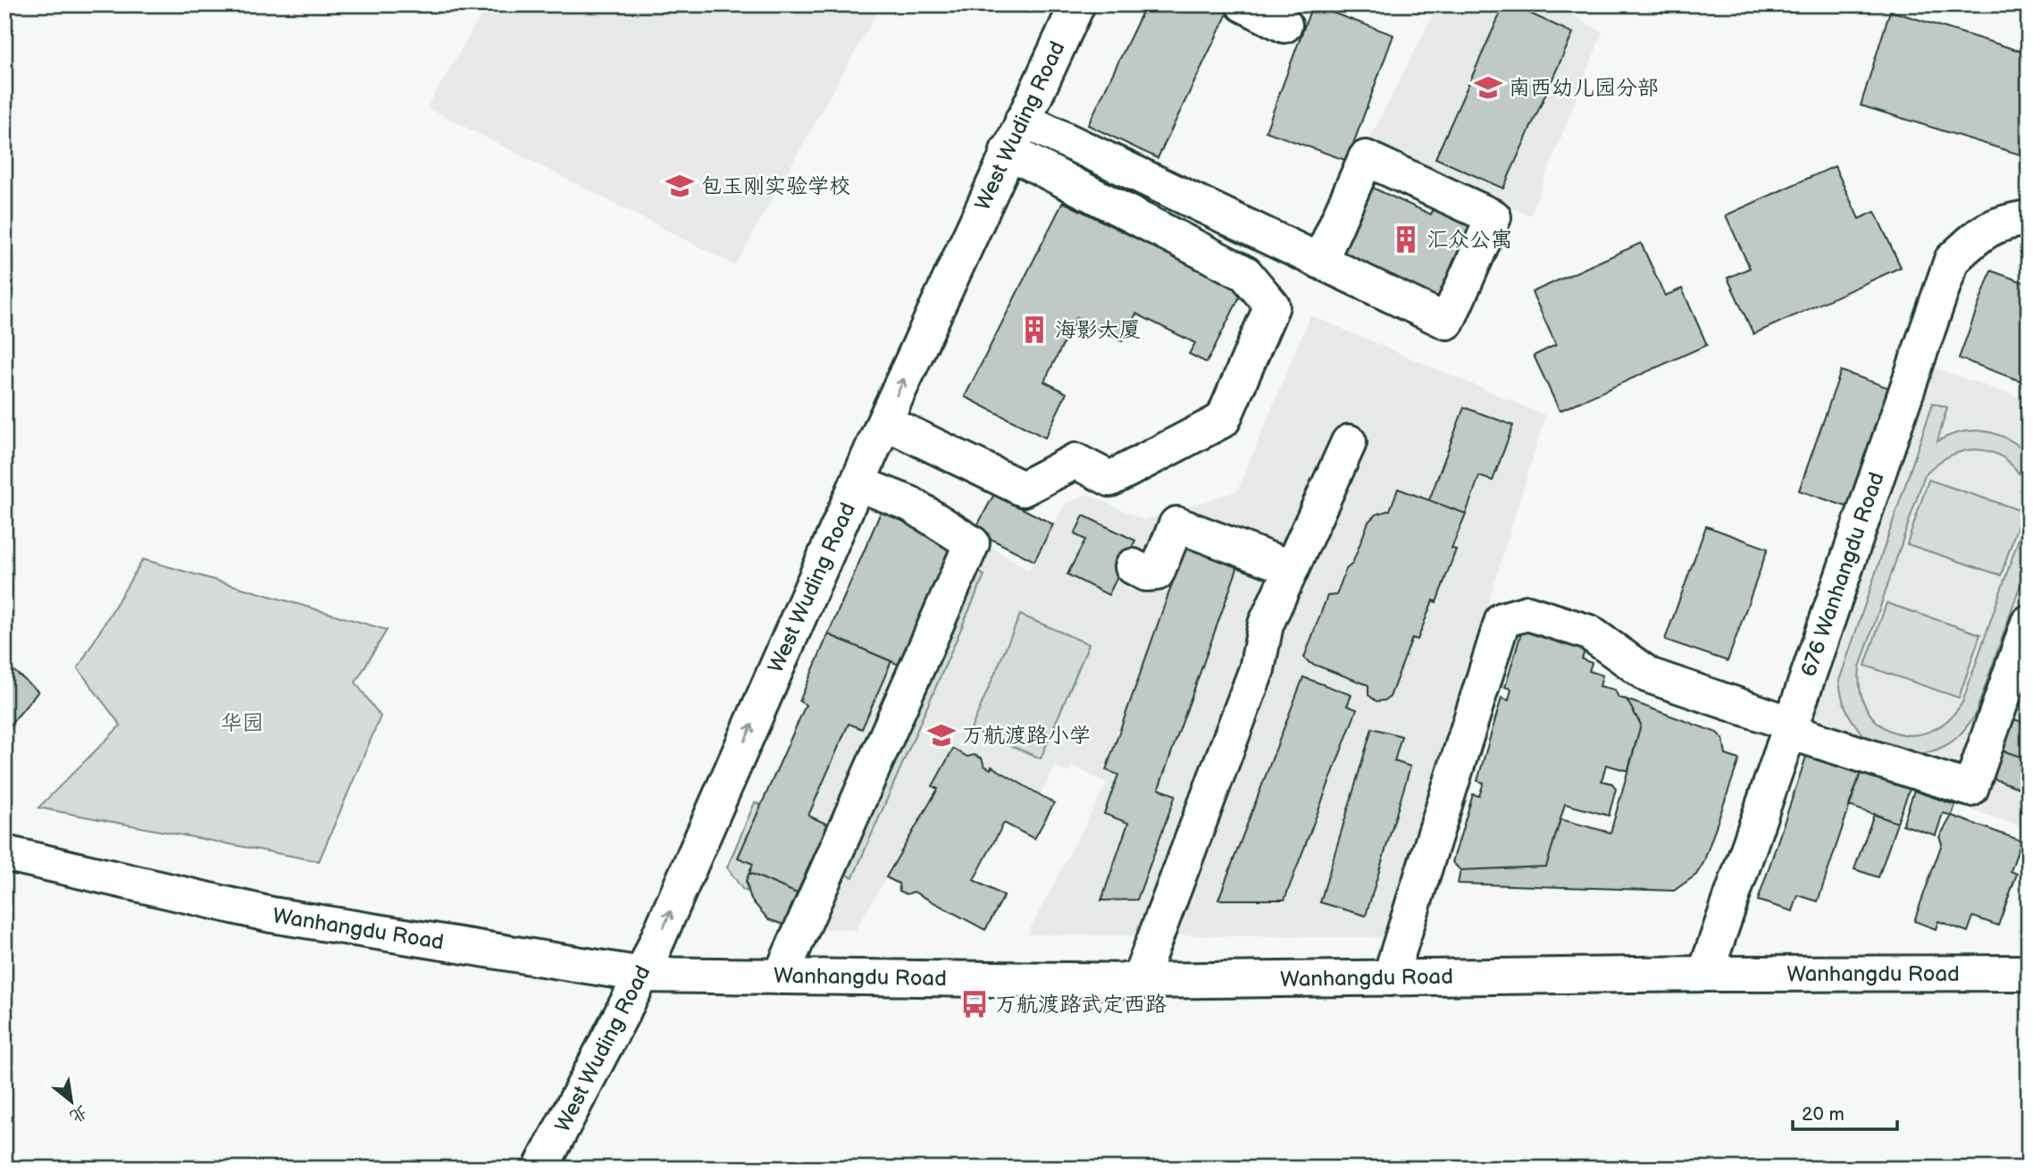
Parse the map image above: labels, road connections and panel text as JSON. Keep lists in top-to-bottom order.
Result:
{
  "streets": {
    "street": ["West Wuding Road", "676 Wanhangdu Road", "Wanhangdu Road"]
  },
  "crossings": [
    ["West Wuding Road", "Wanhangdu Road"],
    ["676 Wanhangdu Road", "Wanhangdu Road"]
  ],
  "one_way": ["West Wuding Road"],
  "parks": ["华园"],
  "places": {
    "school or university": ["南西幼儿园分部", "包玉刚实验学校", "万航渡路小学"],
    "building": ["汇众公寓", "海影大厦"],
    "bus stop": ["万航渡路武定西路"]
  },
  "scale_bar": "20 m",
  "north": "bottom right"
}
